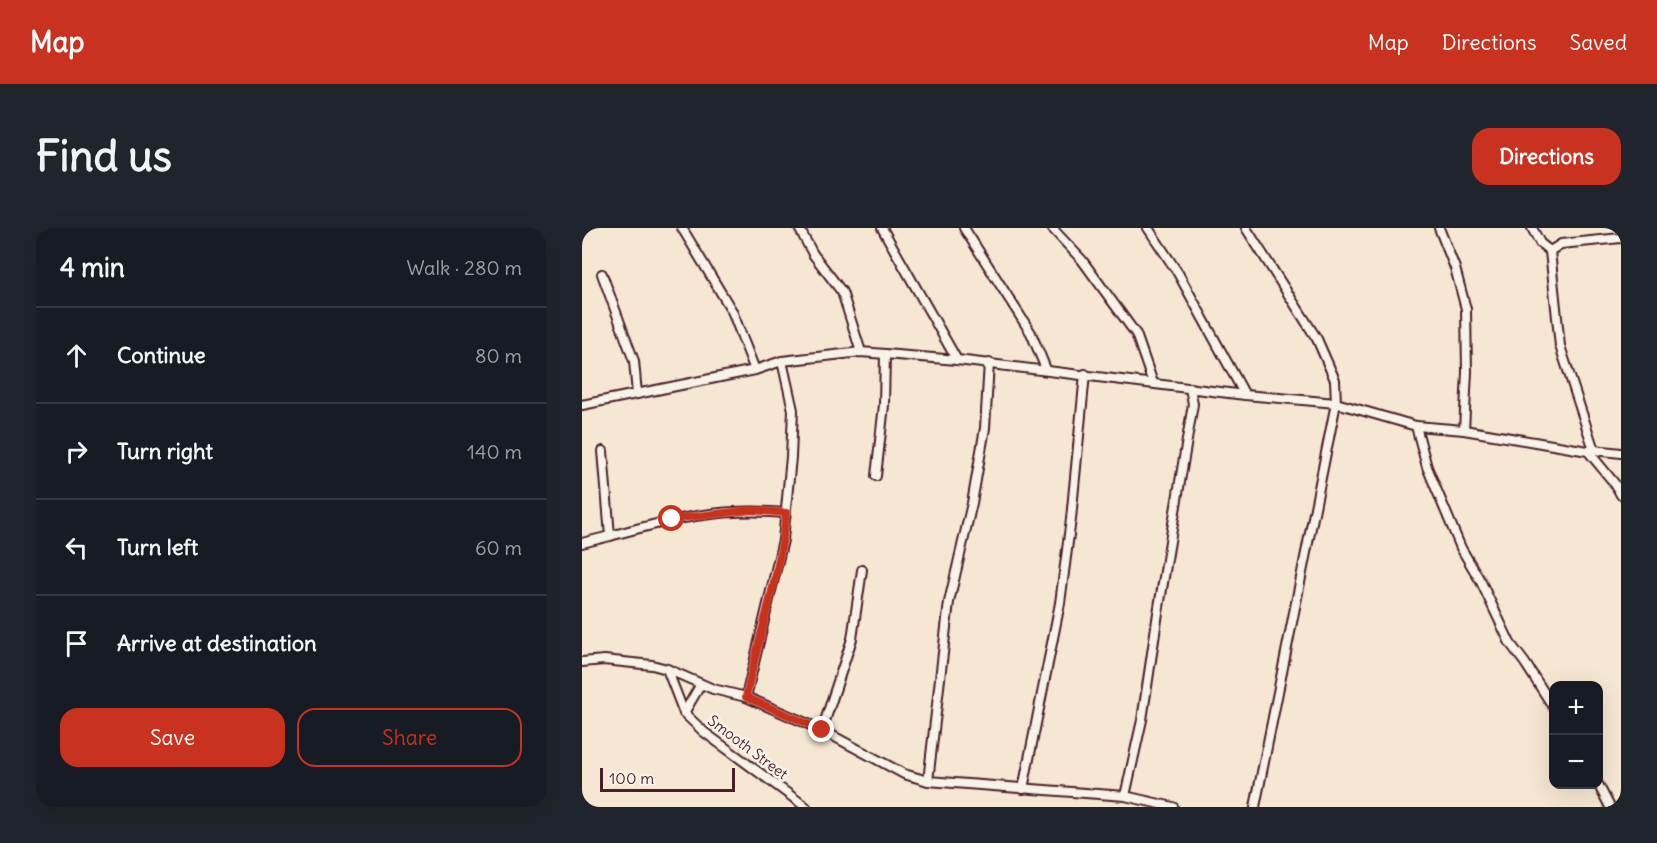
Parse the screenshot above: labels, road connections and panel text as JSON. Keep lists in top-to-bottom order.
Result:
{
  "streets": {
    "street": ["Smooth Street"]
  },
  "scale_bar": "100 m",
  "page": {
    "header": "Map",
    "nav": ["Map", "Directions", "Saved"],
    "buttons": [
      "Directions",
      ["Save", "Share"]
    ],
    "title": "Find us",
    "heading": ["4 min", "Walk · 280 m"],
    "list": [
      ["Continue", "80 m"],
      ["Turn right", "140 m"],
      ["Turn left", "60 m"],
      "Arrive at destination"
    ],
    "map_buttons": ["+", "−"],
    "scale": "100 m"
  }
}
